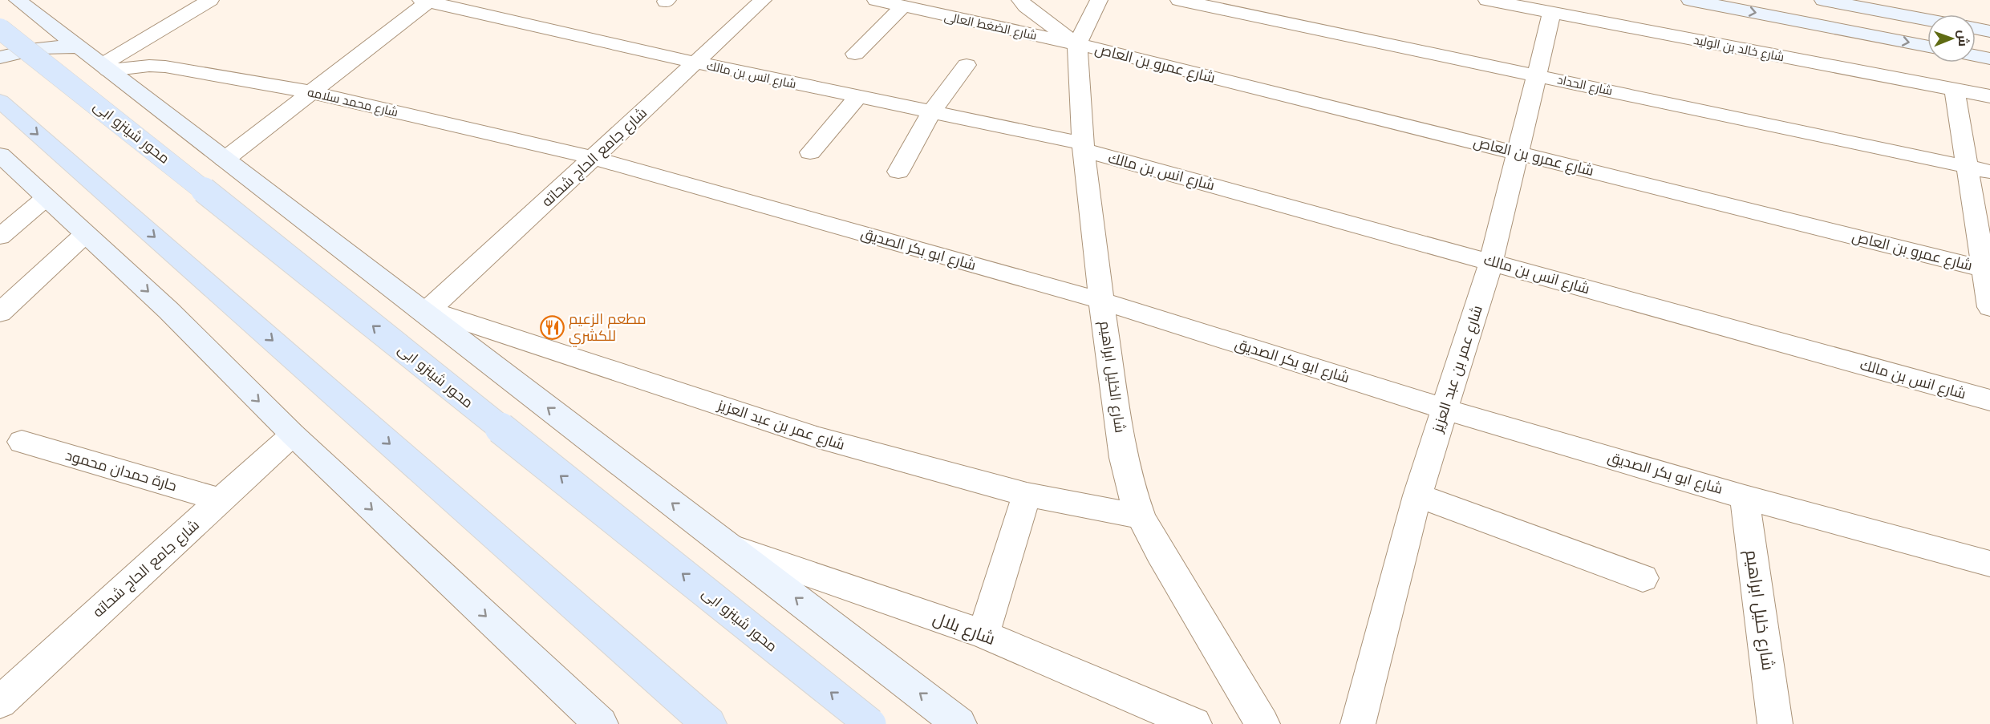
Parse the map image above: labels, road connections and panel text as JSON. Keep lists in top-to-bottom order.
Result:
{
  "streets": {
    "main road": ["محور شينزو ابى"],
    "street": [
      "شارع الضغط العالى",
      "شارع خالد بن الوليد",
      "شارع عمرو بن العاص",
      "شارع انس بن مالك",
      "شارع الحداد",
      "شارع محمد سلامه",
      "شارع جامع الحاج شحاته",
      "شارع ابو بكر الصديق",
      "شارع عمر بن عبد العزيز",
      "شارع الخليل ابراهيم",
      "حارة حمدان محمود",
      "شارع خليل ابراهيم",
      "شارع بلال"
    ]
  },
  "crossings": [
    ["شارع الضغط العالى", "شارع عمرو بن العاص"],
    ["شارع الضغط العالى", "شارع الخليل ابراهيم"],
    ["شارع خالد بن الوليد", "شارع عمر بن عبد العزيز"],
    ["شارع عمرو بن العاص", "شارع عمر بن عبد العزيز"],
    ["شارع عمرو بن العاص", "شارع الخليل ابراهيم"],
    ["شارع انس بن مالك", "شارع جامع الحاج شحاته"],
    ["شارع انس بن مالك", "شارع عمر بن عبد العزيز"],
    ["شارع انس بن مالك", "شارع الخليل ابراهيم"],
    ["شارع الحداد", "شارع عمر بن عبد العزيز"],
    ["شارع محمد سلامه", "شارع جامع الحاج شحاته"],
    ["شارع محمد سلامه", "شارع ابو بكر الصديق"],
    ["شارع جامع الحاج شحاته", "شارع ابو بكر الصديق"],
    ["شارع جامع الحاج شحاته", "شارع عمر بن عبد العزيز"],
    ["شارع جامع الحاج شحاته", "حارة حمدان محمود"],
    ["شارع ابو بكر الصديق", "شارع عمر بن عبد العزيز"],
    ["شارع ابو بكر الصديق", "شارع الخليل ابراهيم"],
    ["شارع ابو بكر الصديق", "شارع خليل ابراهيم"],
    ["شارع عمر بن عبد العزيز", "شارع الخليل ابراهيم"]
  ],
  "places": {
    "restaurant": ["مطعم الزعيم للكشري"]
  },
  "north": "right"
}
